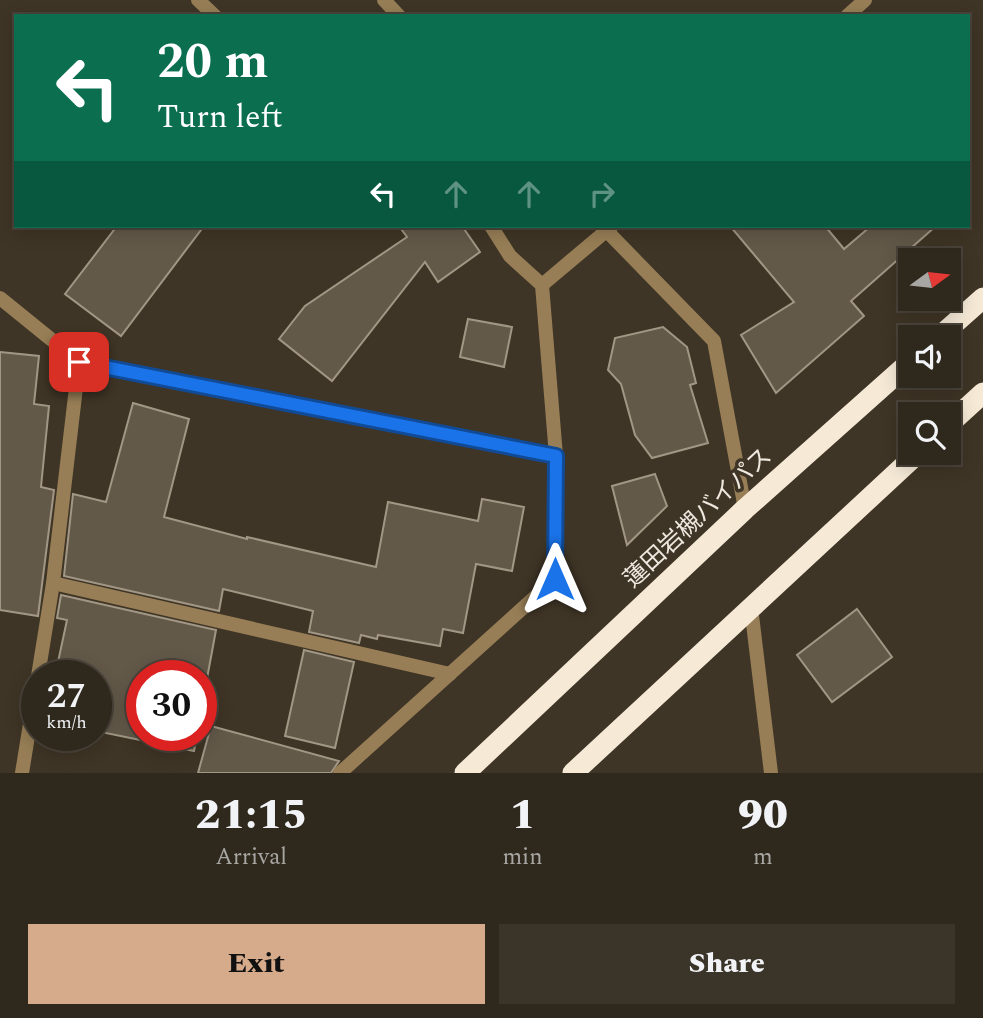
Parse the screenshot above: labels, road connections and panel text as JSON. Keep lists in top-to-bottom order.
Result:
{
  "streets": {
    "highway": ["蓮田岩槻バイパス"]
  },
  "north": "right",
  "page": {
    "turn": ["20 m", "Turn left"],
    "speed": "27 km/h",
    "limit": "30",
    "eta": [
      "21:15",
      "Arrival",
      "1",
      "min",
      "90",
      "m"
    ],
    "buttons": ["Exit", "Share"]
  }
}
